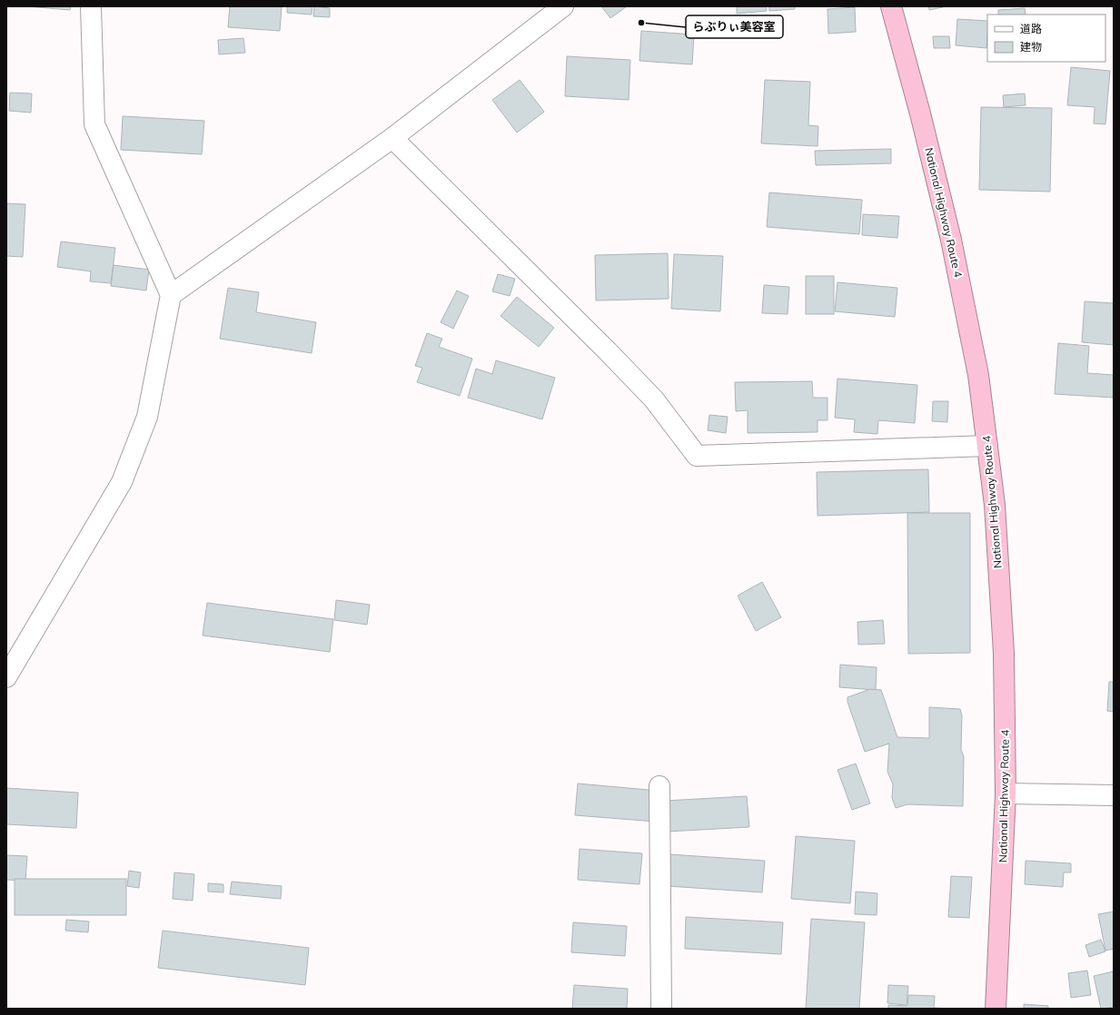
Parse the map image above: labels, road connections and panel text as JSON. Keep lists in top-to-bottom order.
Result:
{
  "streets": {
    "highway": ["National Highway Route 4"]
  },
  "places": ["らぶりぃ美容室"],
  "legend": ["道路", "建物"]
}
